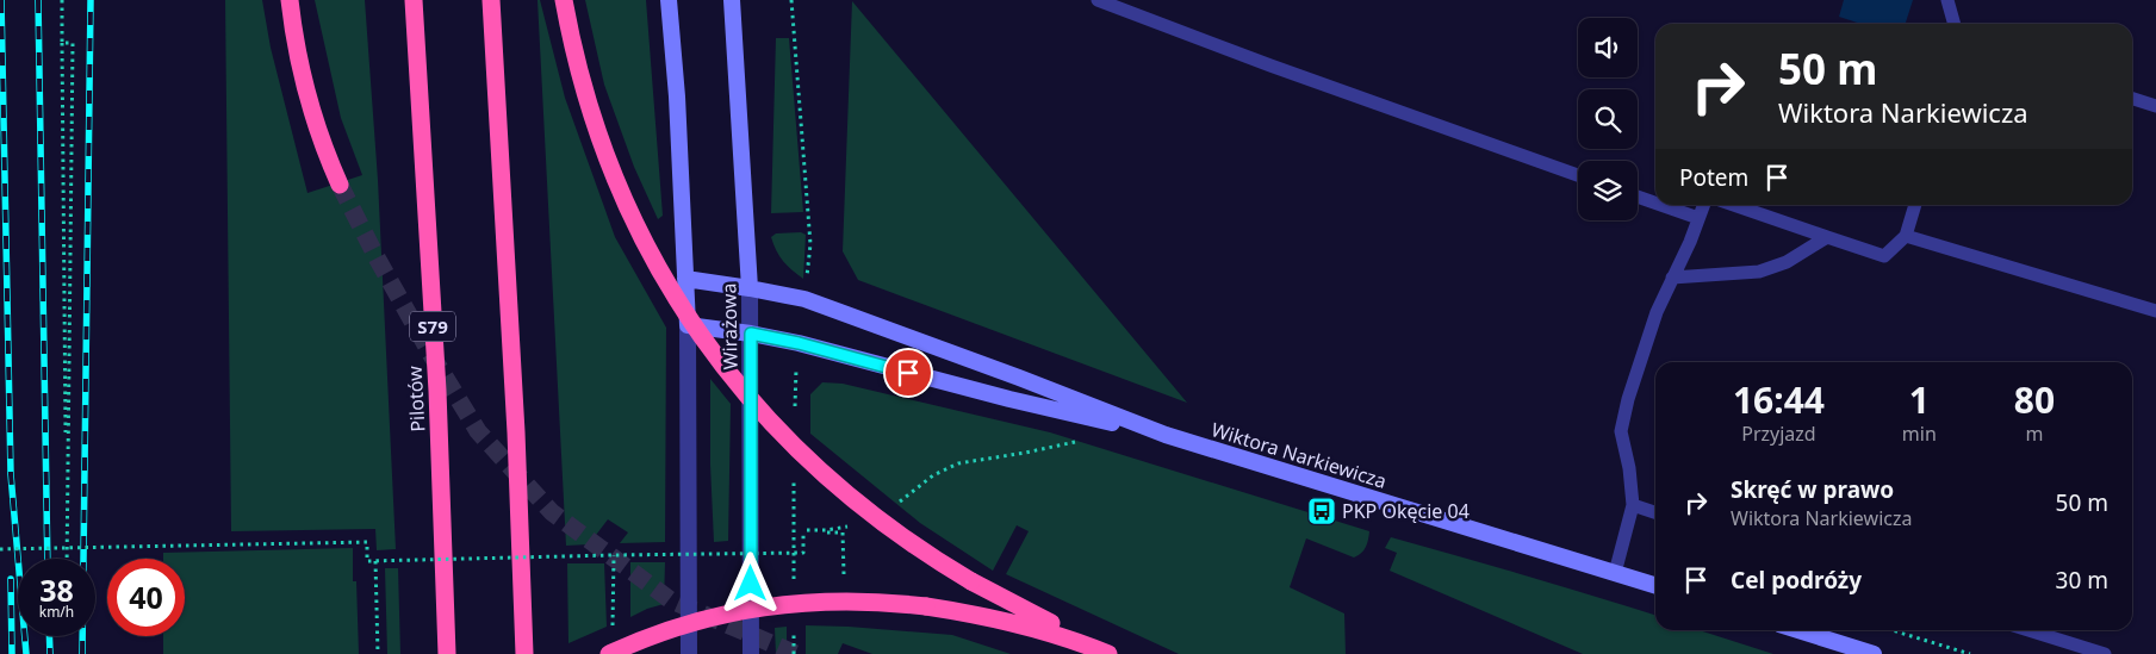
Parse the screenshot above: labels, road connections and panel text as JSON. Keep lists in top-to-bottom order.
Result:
{
  "streets": {
    "highway": ["S79", "Pilotów"],
    "main road": ["Wirażowa", "Wiktora Narkiewicza"]
  },
  "crossings": [
    ["Wirażowa", "Wiktora Narkiewicza"]
  ],
  "places": {
    "bus stop": ["PKP Okęcie 04"]
  },
  "page": {
    "turn": ["50 m", "Wiktora Narkiewicza"],
    "then": "Potem",
    "eta": [
      "16:44",
      "Przyjazd",
      "1",
      "min",
      "80",
      "m"
    ],
    "list": [
      {
        "name": "Skręć w prawo",
        "note": "Wiktora Narkiewicza",
        "value": "50 m"
      },
      {
        "name": "Cel podróży",
        "value": "30 m"
      }
    ],
    "speed": "38 km/h",
    "limit": "40"
  }
}
